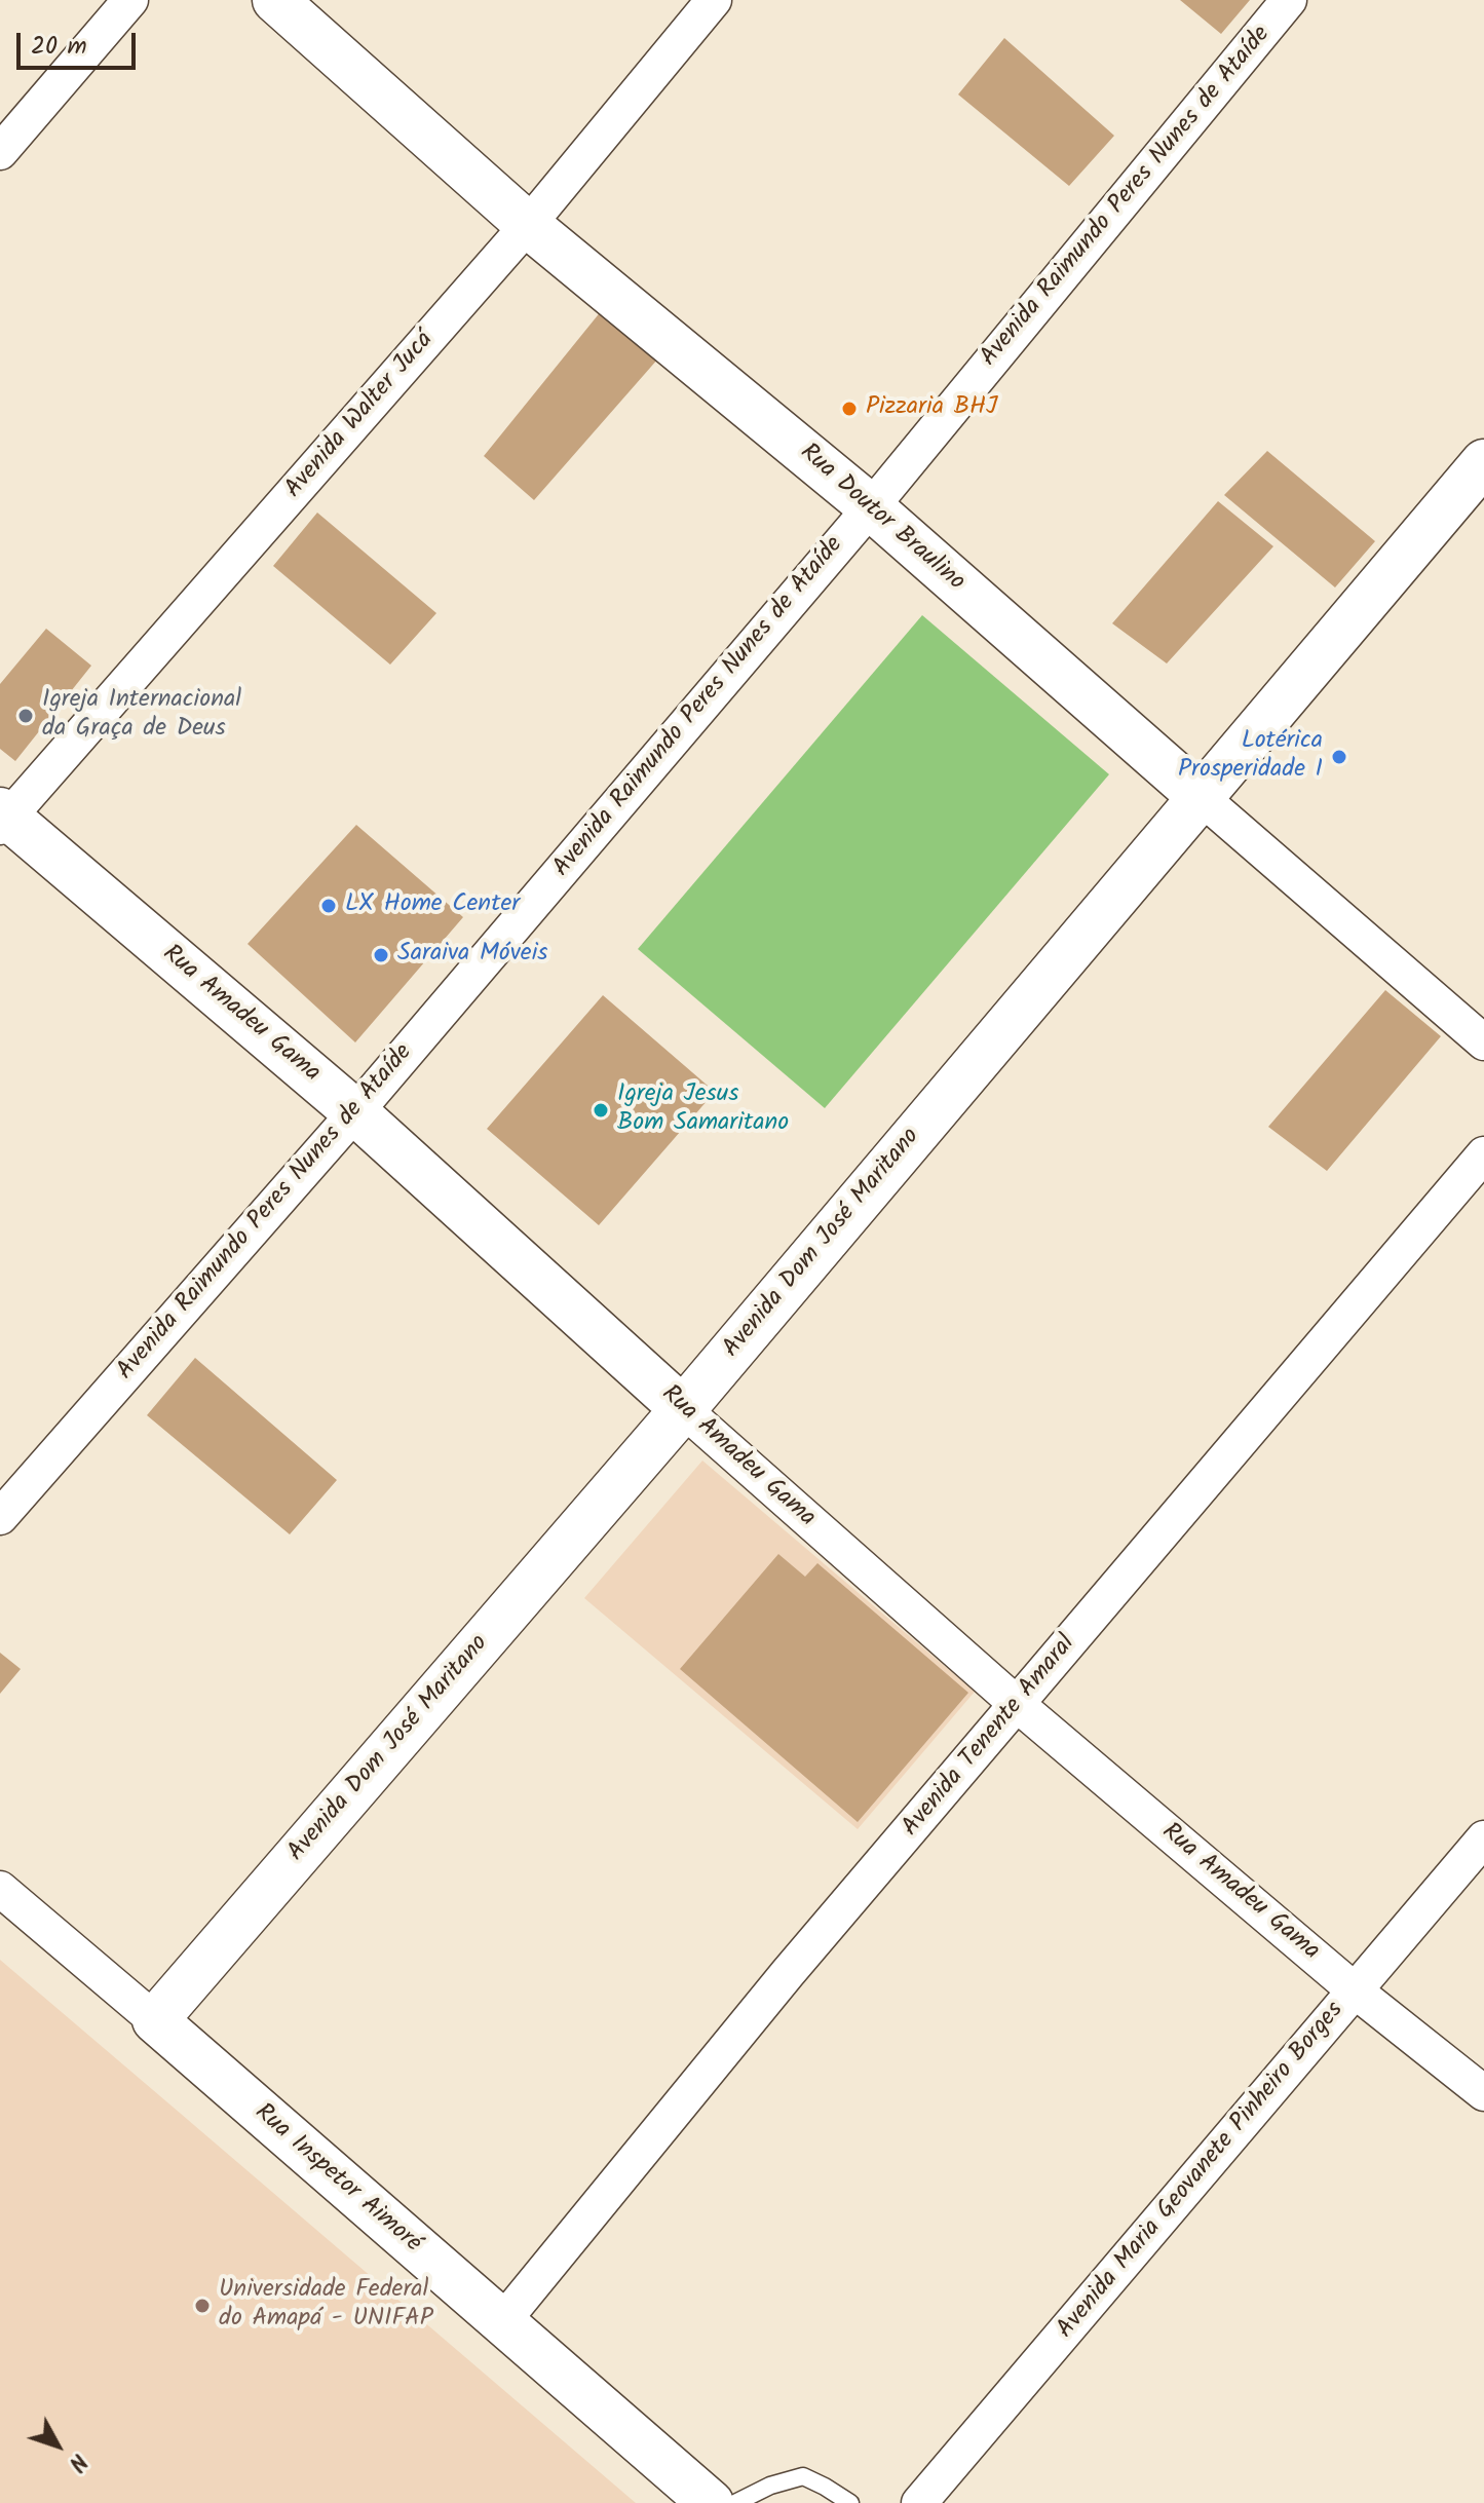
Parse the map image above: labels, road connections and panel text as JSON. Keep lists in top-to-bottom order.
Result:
{
  "streets": {
    "street": [
      "Avenida Raimundo Peres Nunes de Ataíde",
      "Avenida Walter Jucá",
      "Rua Doutor Braulino",
      "Rua Amadeu Gama",
      "Avenida Dom José Maritano",
      "Avenida Tenente Amaral",
      "Avenida Maria Geovanete Pinheiro Borges",
      "Rua Inspetor Aimoré"
    ]
  },
  "crossings": [
    ["Avenida Raimundo Peres Nunes de Ataíde", "Rua Doutor Braulino"],
    ["Avenida Raimundo Peres Nunes de Ataíde", "Rua Amadeu Gama"],
    ["Avenida Walter Jucá", "Rua Doutor Braulino"],
    ["Avenida Walter Jucá", "Rua Amadeu Gama"],
    ["Rua Doutor Braulino", "Avenida Dom José Maritano"],
    ["Rua Amadeu Gama", "Avenida Dom José Maritano"],
    ["Rua Amadeu Gama", "Avenida Tenente Amaral"],
    ["Rua Amadeu Gama", "Avenida Maria Geovanete Pinheiro Borges"],
    ["Avenida Dom José Maritano", "Rua Inspetor Aimoré"],
    ["Avenida Tenente Amaral", "Rua Inspetor Aimoré"]
  ],
  "places": [
    "Pizzaria BHJ",
    "Igreja Internacional da Graça de Deus",
    "Lotérica Prosperidade I",
    "LX Home Center",
    "Saraiva Móveis",
    "Igreja Jesus Bom Samaritano",
    "Universidade Federal do Amapá - UNIFAP"
  ],
  "scale_bar": "20 m",
  "north": "bottom right"
}
